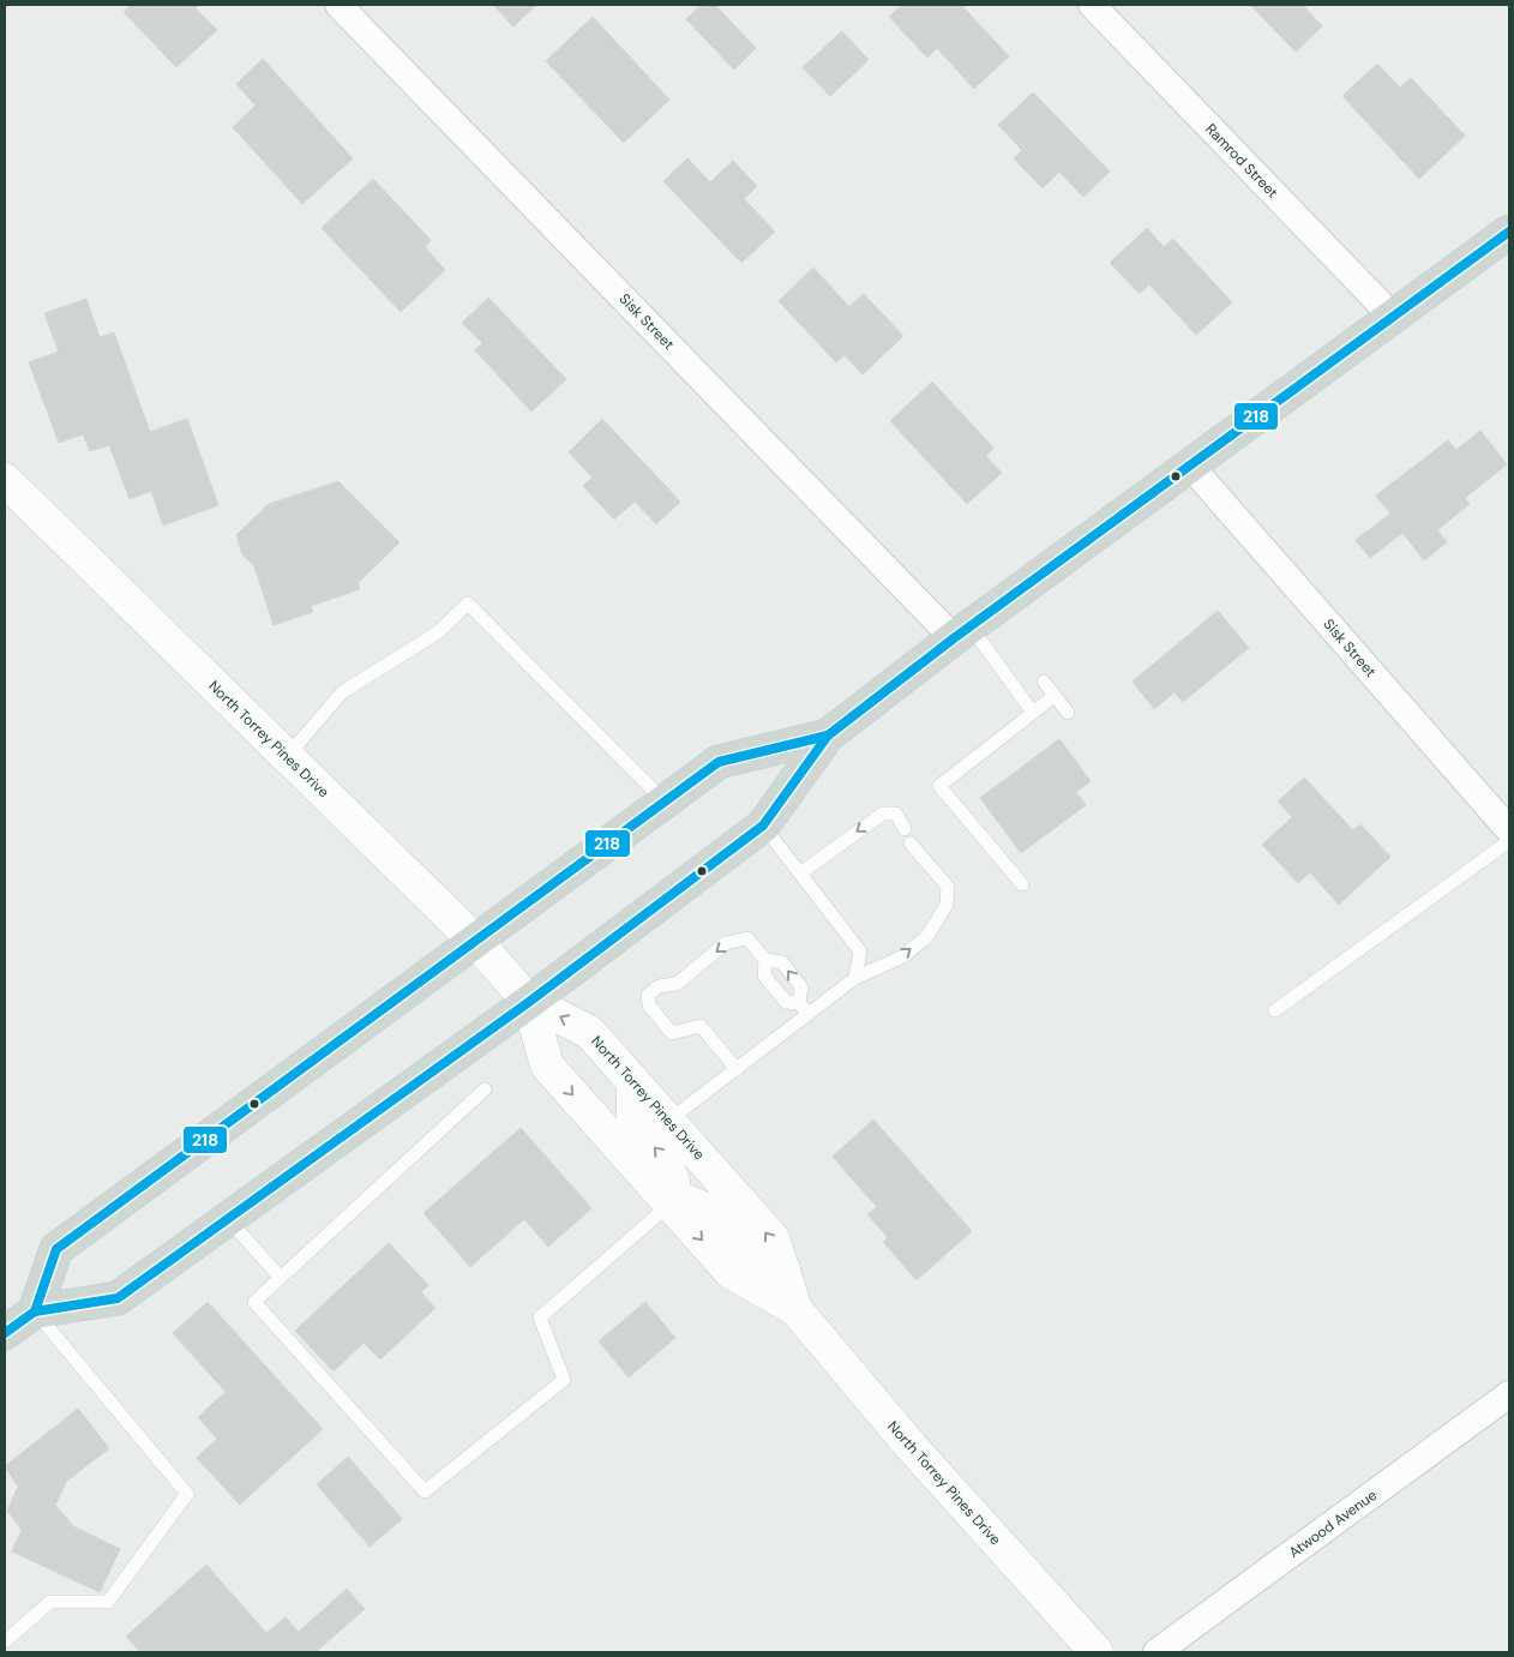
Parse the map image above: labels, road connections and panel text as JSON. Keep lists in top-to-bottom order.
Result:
{
  "streets": {
    "main road": ["North Torrey Pines Drive"],
    "street": ["Ramrod Street", "Sisk Street", "Atwood Avenue"]
  },
  "lines": ["transit line 218"]
}
